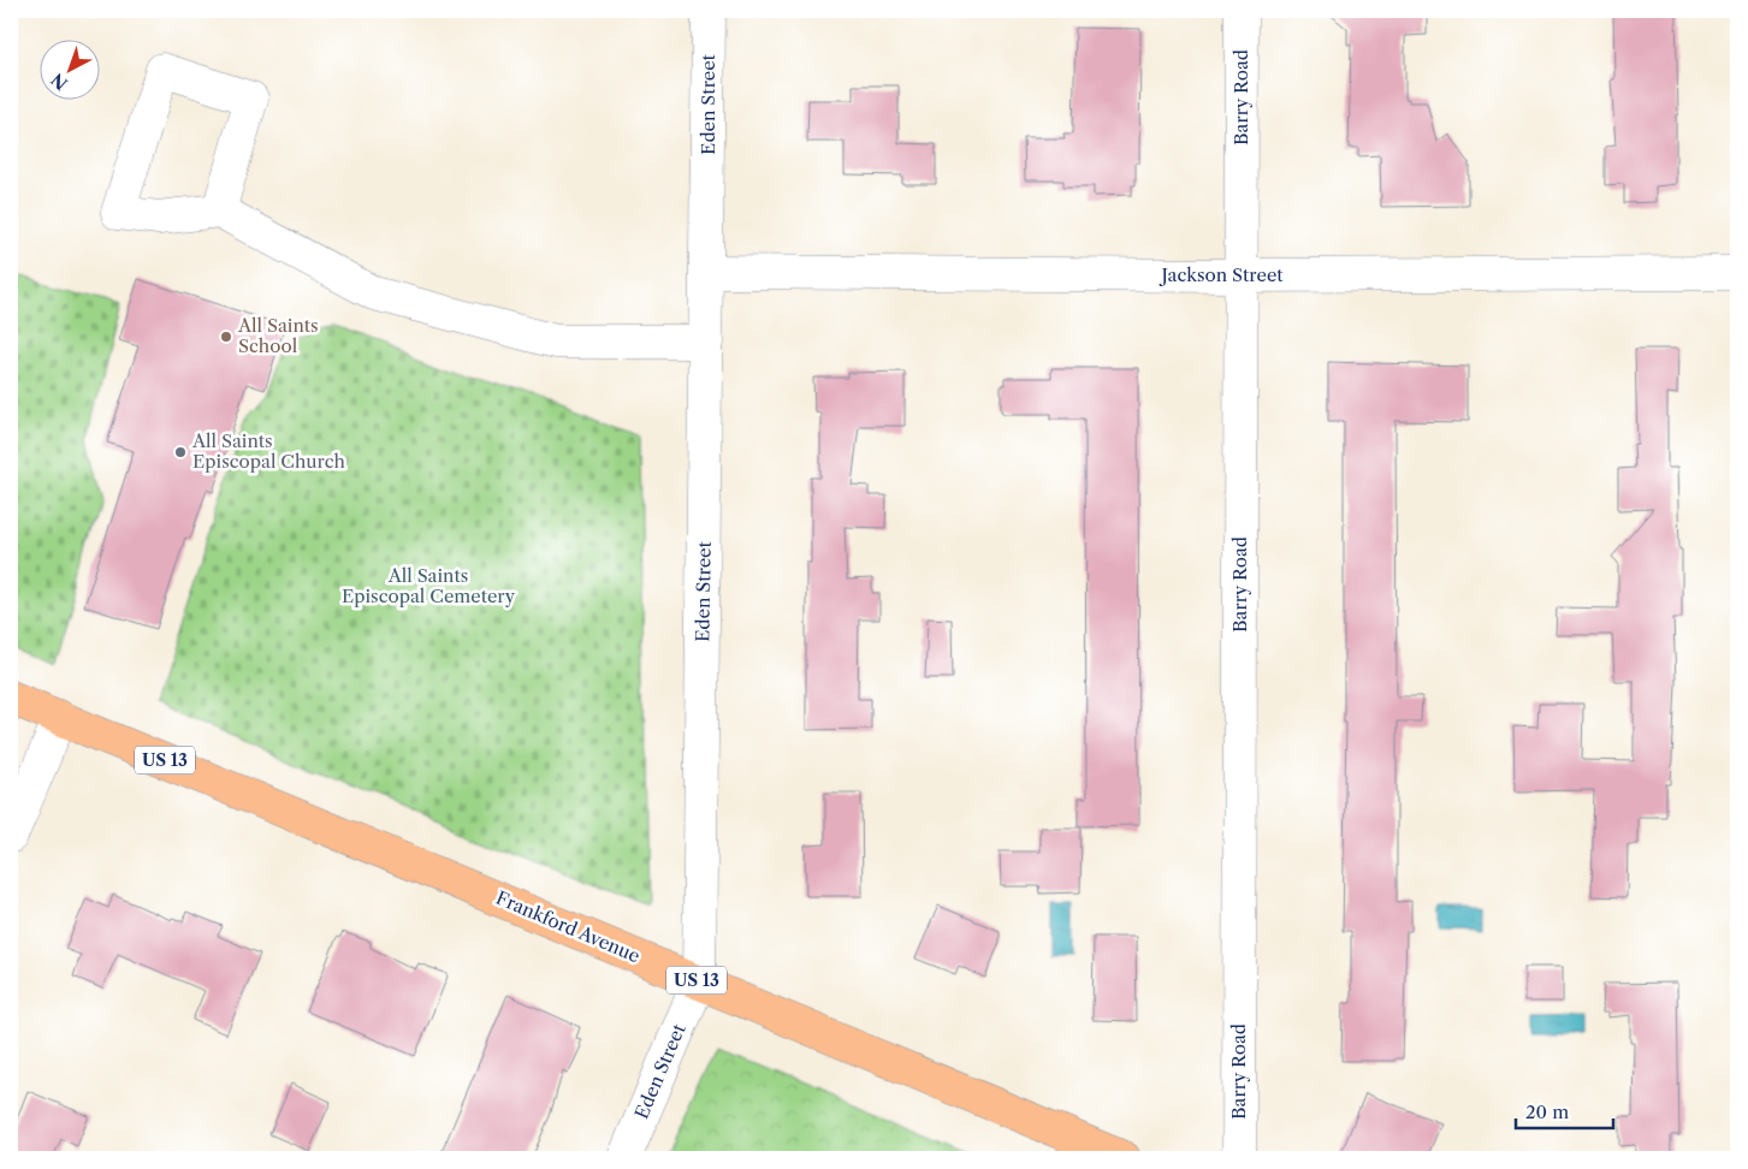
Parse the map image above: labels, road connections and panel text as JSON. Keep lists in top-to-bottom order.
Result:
{
  "streets": {
    "main road": ["US 13", "Frankford Avenue"],
    "street": ["Barry Road", "Eden Street", "Jackson Street"]
  },
  "crossings": [
    ["Barry Road", "Jackson Street"],
    ["Eden Street", "Jackson Street"],
    ["Eden Street", "Frankford Avenue"]
  ],
  "parks": ["All Saints Episcopal Cemetery"],
  "places": ["All Saints School", "All Saints Episcopal Church"],
  "scale_bar": "20 m",
  "north": "bottom left"
}
